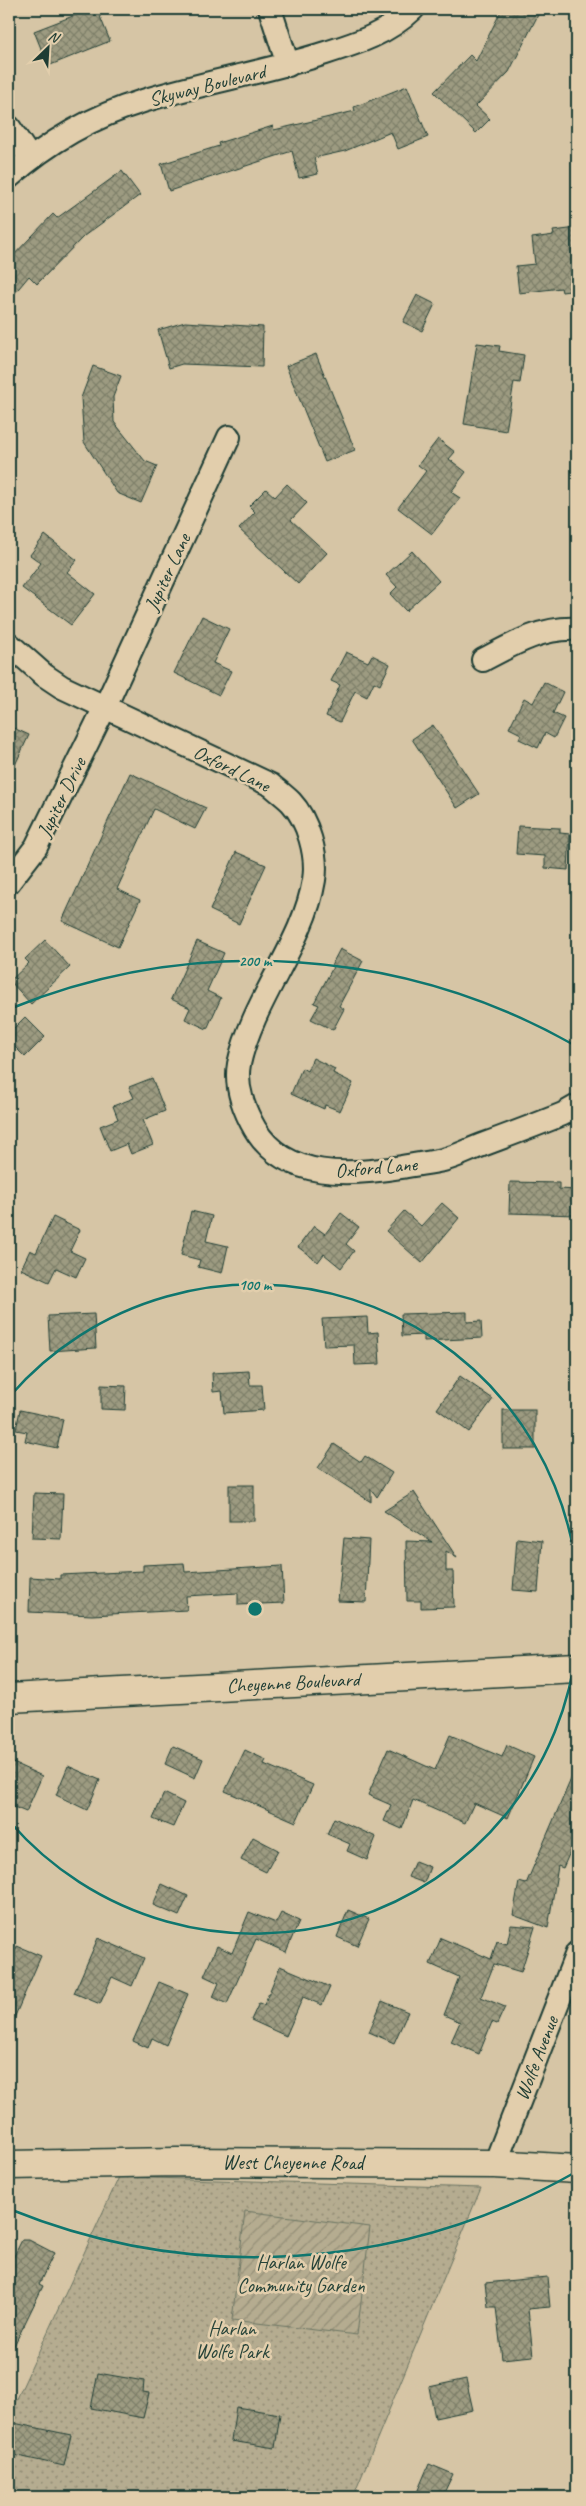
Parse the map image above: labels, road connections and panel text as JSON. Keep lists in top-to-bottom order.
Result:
{
  "streets": {
    "main road": ["Cheyenne Boulevard", "West Cheyenne Road"],
    "street": [
      "Skyway Boulevard",
      "Jupiter Lane",
      "Oxford Lane",
      "Jupiter Drive",
      "Wolfe Avenue"
    ]
  },
  "crossings": [
    ["Jupiter Lane", "Oxford Lane"],
    ["Jupiter Lane", "Jupiter Drive"],
    ["Oxford Lane", "Jupiter Drive"],
    ["Wolfe Avenue", "West Cheyenne Road"]
  ],
  "parks": ["Harlan Wolfe Community Garden", "Harlan Wolfe Park"],
  "north": "top right",
  "rings": ["200 m", "100 m"]
}
